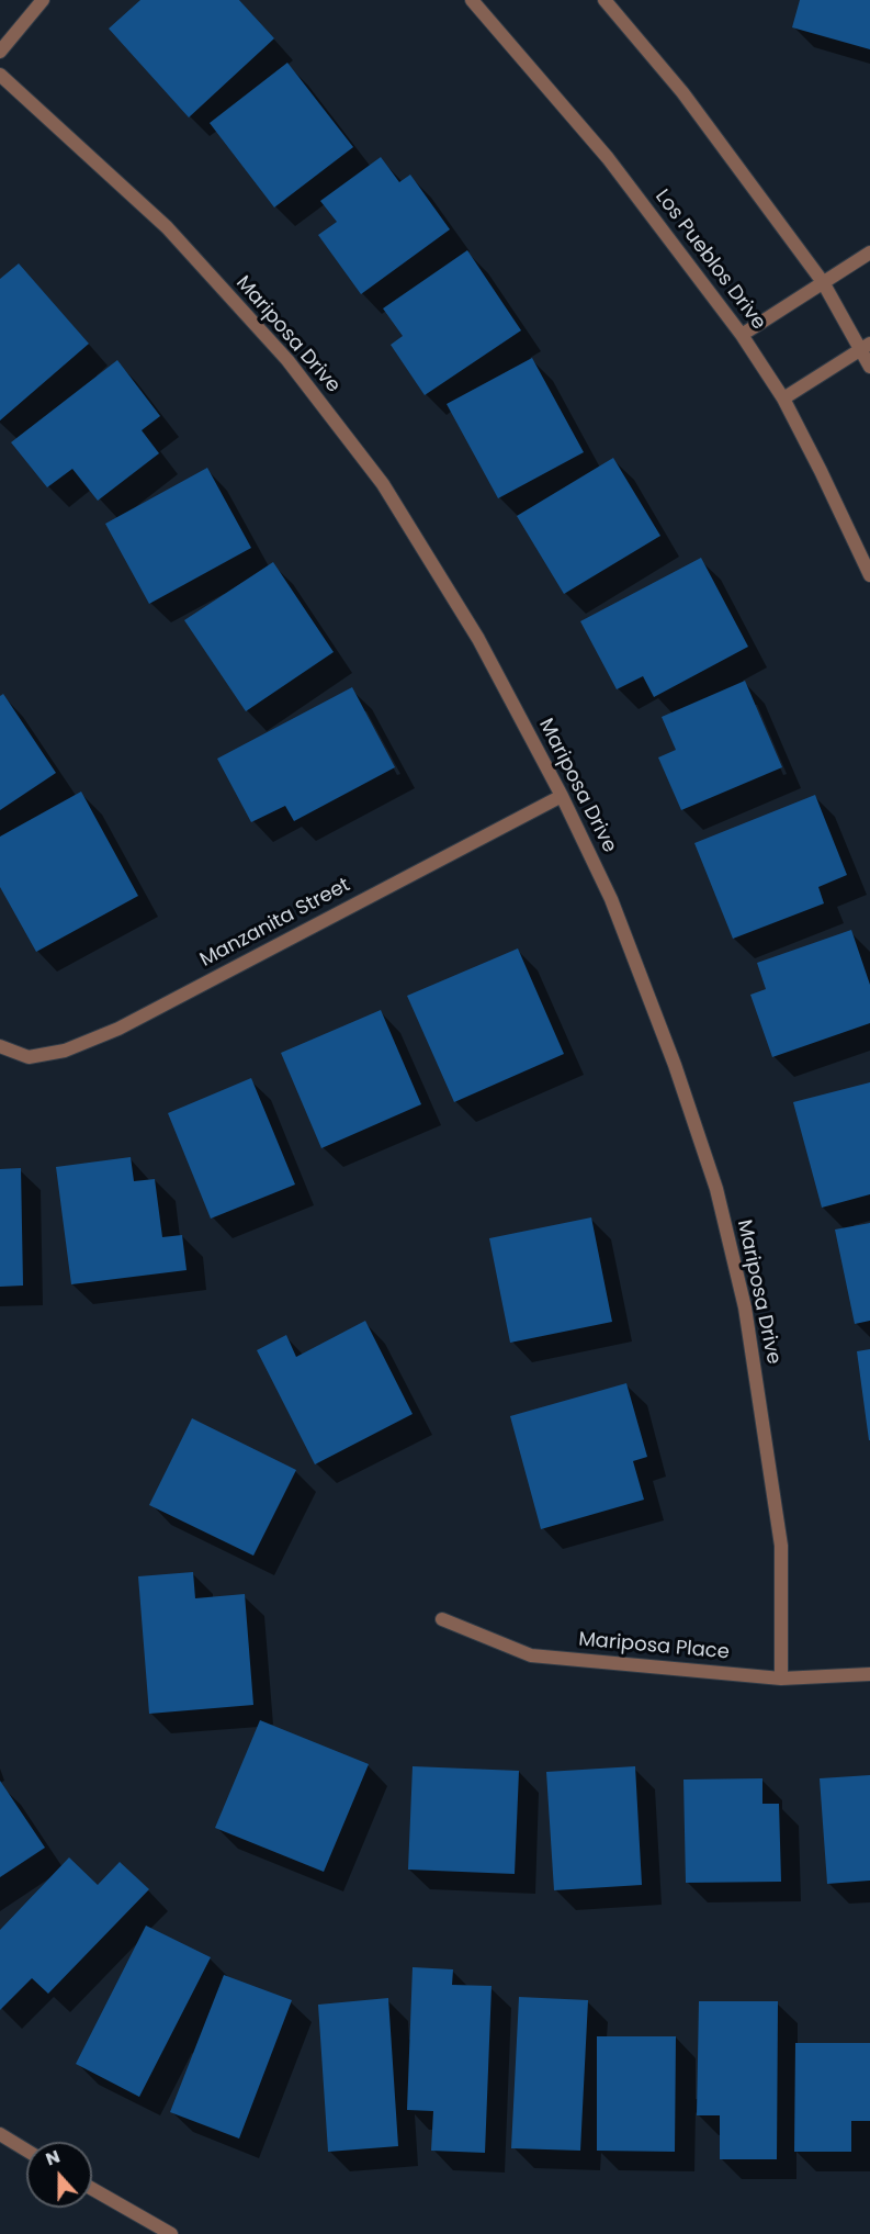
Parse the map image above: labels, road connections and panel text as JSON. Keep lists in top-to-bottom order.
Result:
{
  "streets": {
    "street": [
      "Los Pueblos Drive",
      "Mariposa Drive",
      "Manzanita Street",
      "Mariposa Place"
    ]
  },
  "crossings": [
    ["Mariposa Drive", "Manzanita Street"],
    ["Mariposa Drive", "Mariposa Place"]
  ],
  "north": "top"
}
